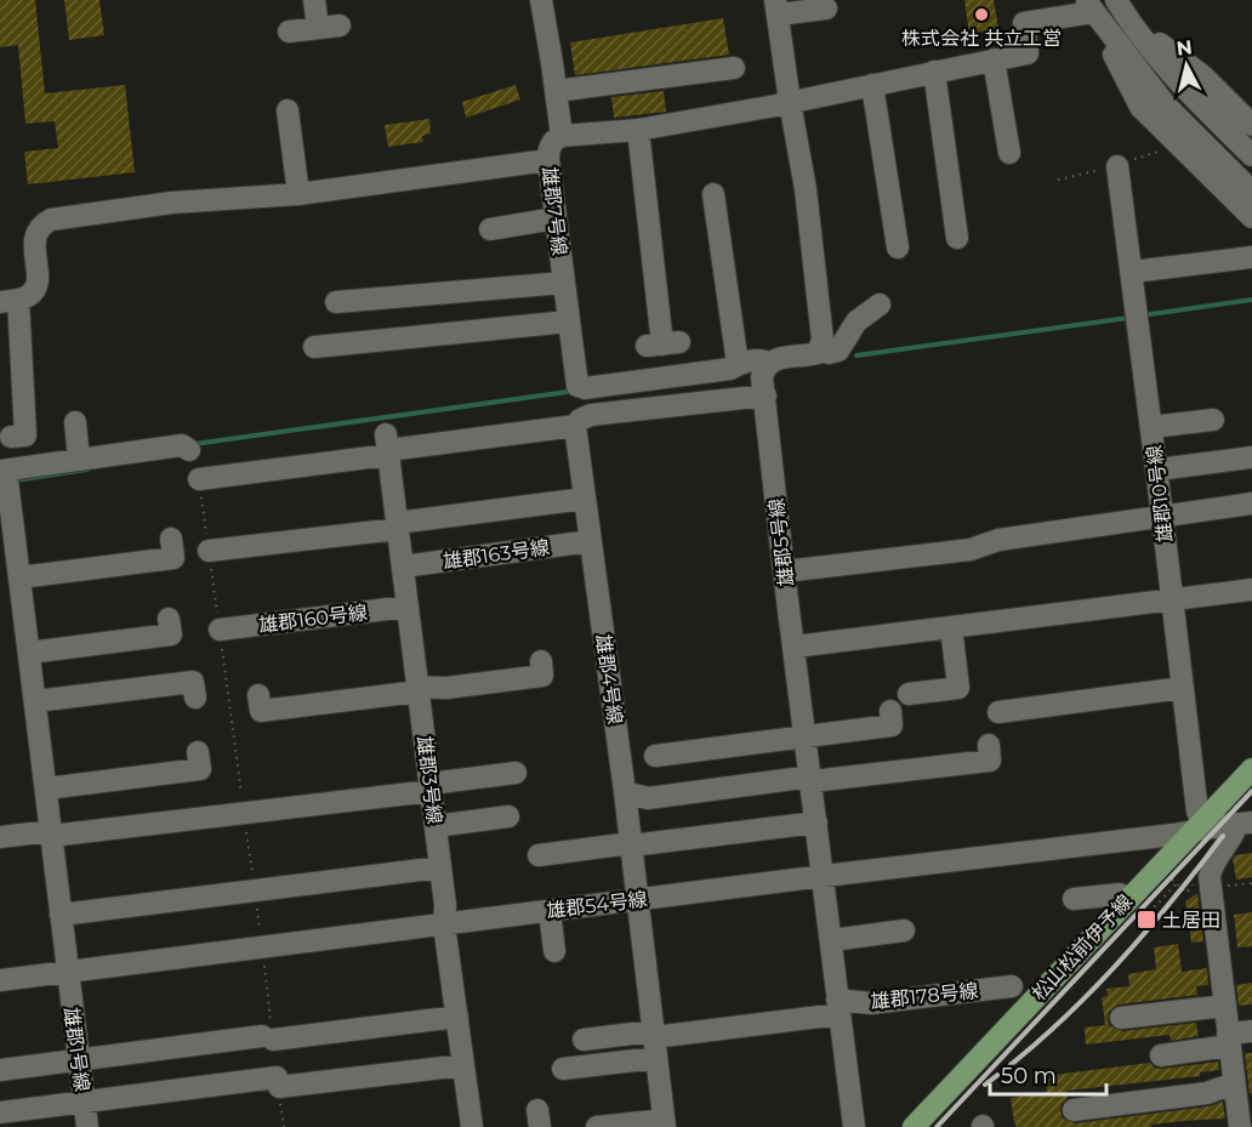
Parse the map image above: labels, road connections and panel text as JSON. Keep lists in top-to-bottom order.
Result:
{
  "streets": {
    "main road": ["松山松前伊予線"],
    "street": [
      "雄郡7号線",
      "雄郡10号線",
      "雄郡5号線",
      "雄郡163号線",
      "雄郡160号線",
      "雄郡4号線",
      "雄郡3号線",
      "雄郡54号線",
      "雄郡178号線",
      "雄郡1号線"
    ]
  },
  "crossings": [
    ["雄郡10号線", "雄郡54号線"],
    ["雄郡10号線", "松山松前伊予線"],
    ["雄郡5号線", "雄郡54号線"],
    ["雄郡5号線", "雄郡178号線"],
    ["雄郡163号線", "雄郡4号線"],
    ["雄郡163号線", "雄郡3号線"],
    ["雄郡160号線", "雄郡3号線"],
    ["雄郡4号線", "雄郡54号線"],
    ["雄郡4号線", "雄郡178号線"],
    ["雄郡3号線", "雄郡54号線"],
    ["雄郡54号線", "松山松前伊予線"],
    ["雄郡54号線", "雄郡1号線"]
  ],
  "places": {
    "other": ["株式会社 共立工営"],
    "transit": ["土居田"]
  },
  "scale_bar": "50 m",
  "north": "top"
}
